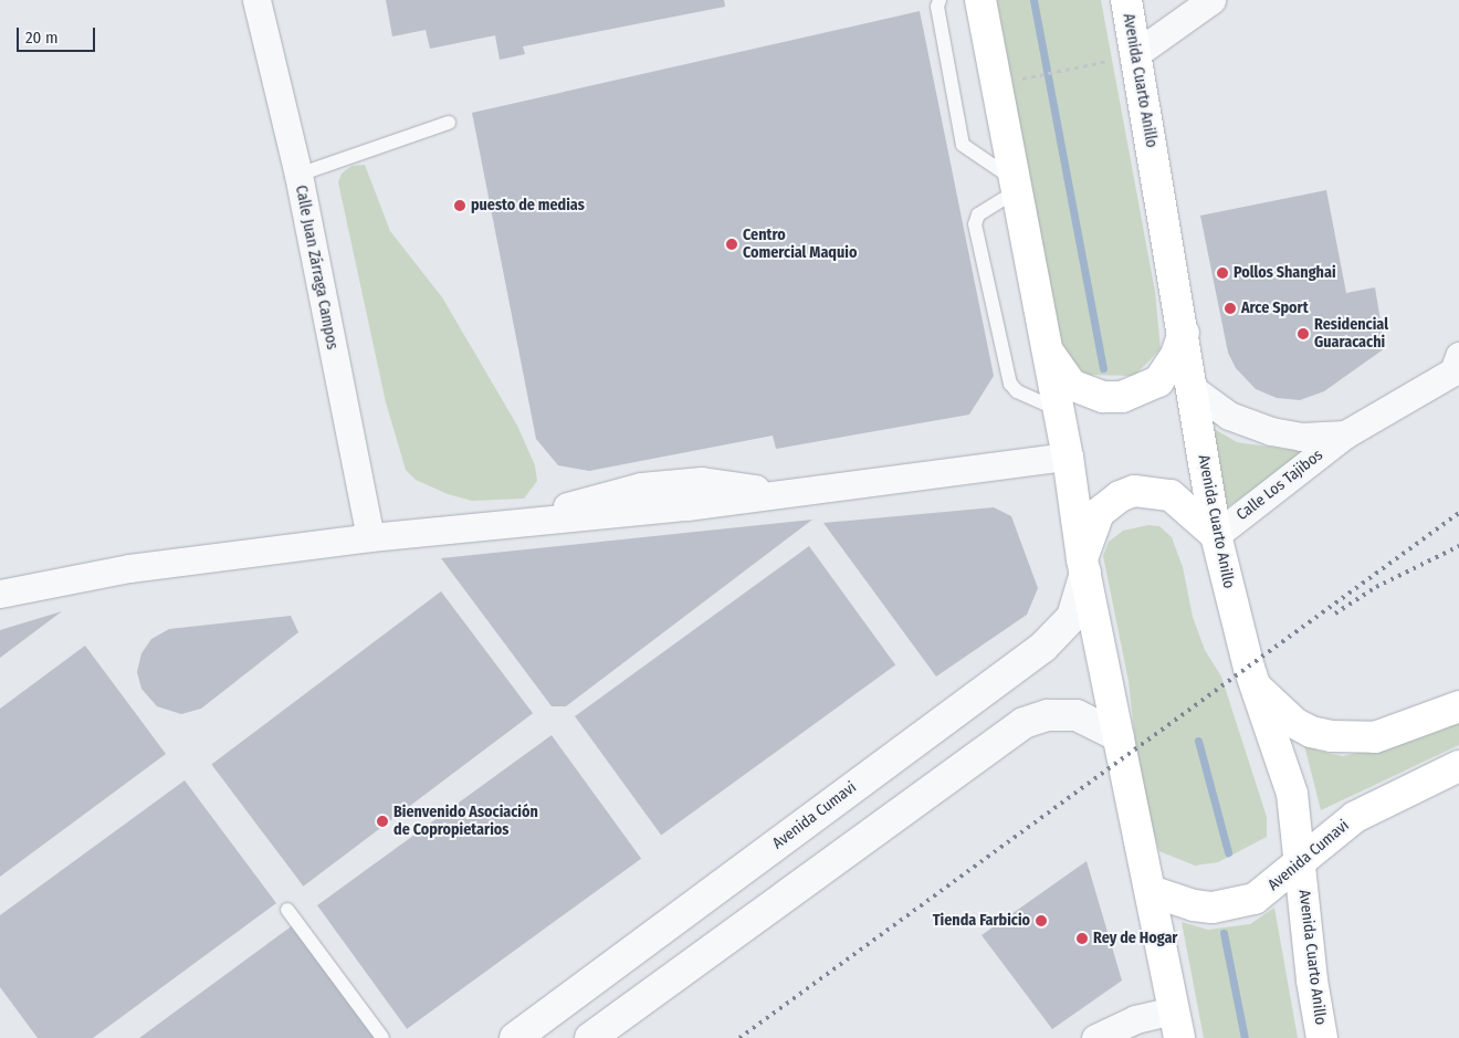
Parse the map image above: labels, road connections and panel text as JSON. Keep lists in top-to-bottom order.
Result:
{
  "streets": {
    "main road": ["Avenida Cuarto Anillo", "Avenida Cumavi"],
    "street": ["Calle Juan Zárraga Campos", "Calle Los Tajibos"]
  },
  "crossings": [
    ["Avenida Cuarto Anillo", "Calle Los Tajibos"],
    ["Avenida Cuarto Anillo", "Avenida Cumavi"]
  ],
  "places": [
    "puesto de medias",
    "Centro Comercial Maquio",
    "Pollos Shanghai",
    "Arce Sport",
    "Residencial Guaracachi",
    "Bienvenido Asociación de Copropietarios",
    "Tienda Farbicio",
    "Rey de Hogar"
  ],
  "scale_bar": "20 m"
}
